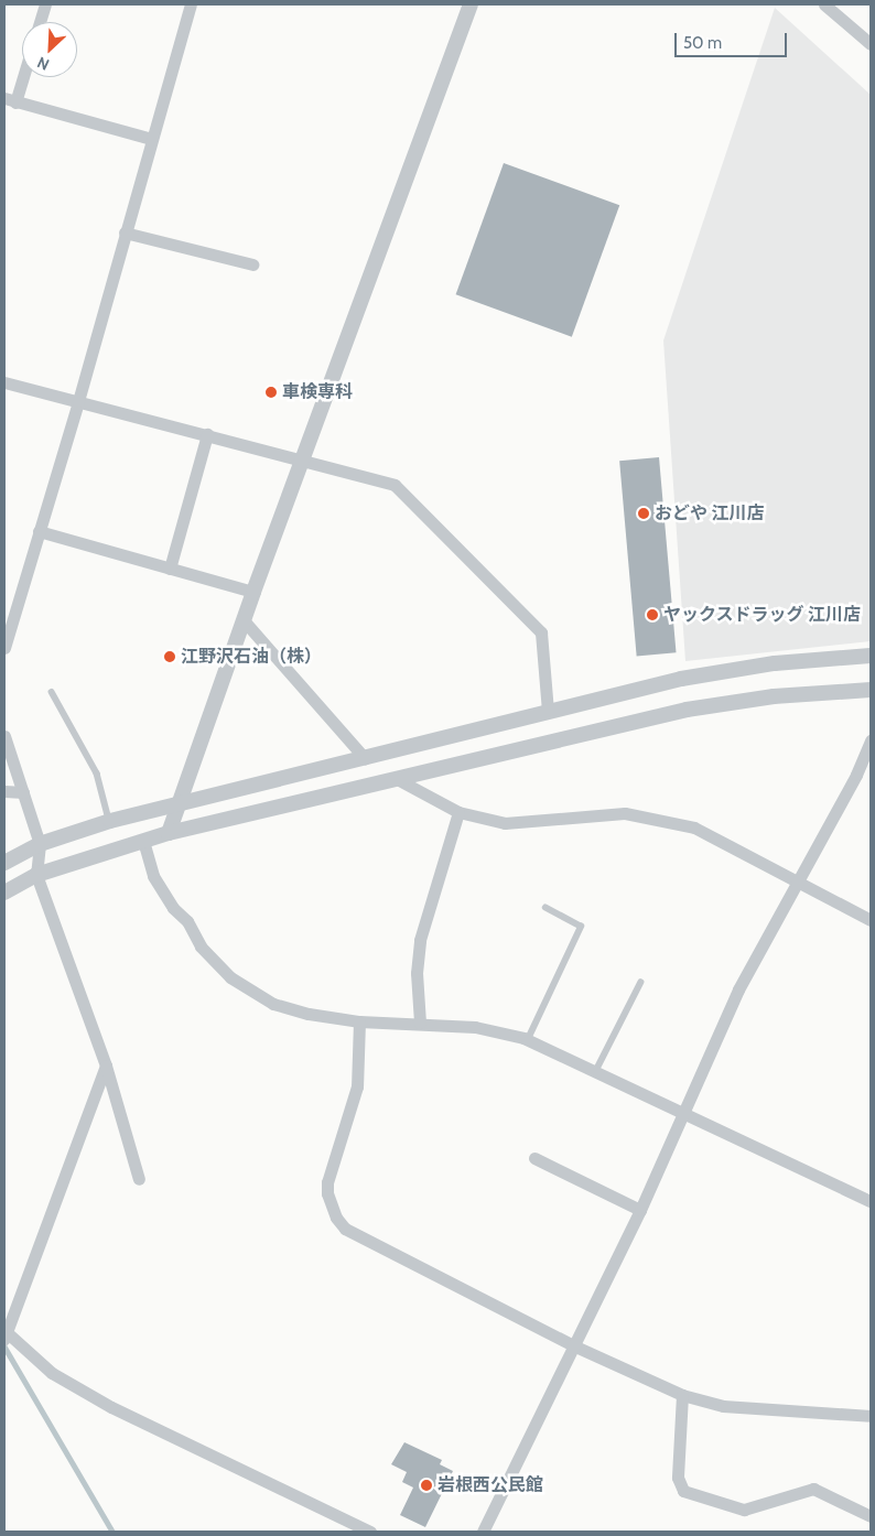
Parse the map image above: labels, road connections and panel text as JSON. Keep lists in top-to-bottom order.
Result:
{
  "places": [
    "車検専科",
    "おどや 江川店",
    "ヤックスドラッグ 江川店",
    "江野沢石油（株）",
    "岩根西公民館"
  ],
  "scale_bar": "50 m",
  "north": "bottom left"
}
